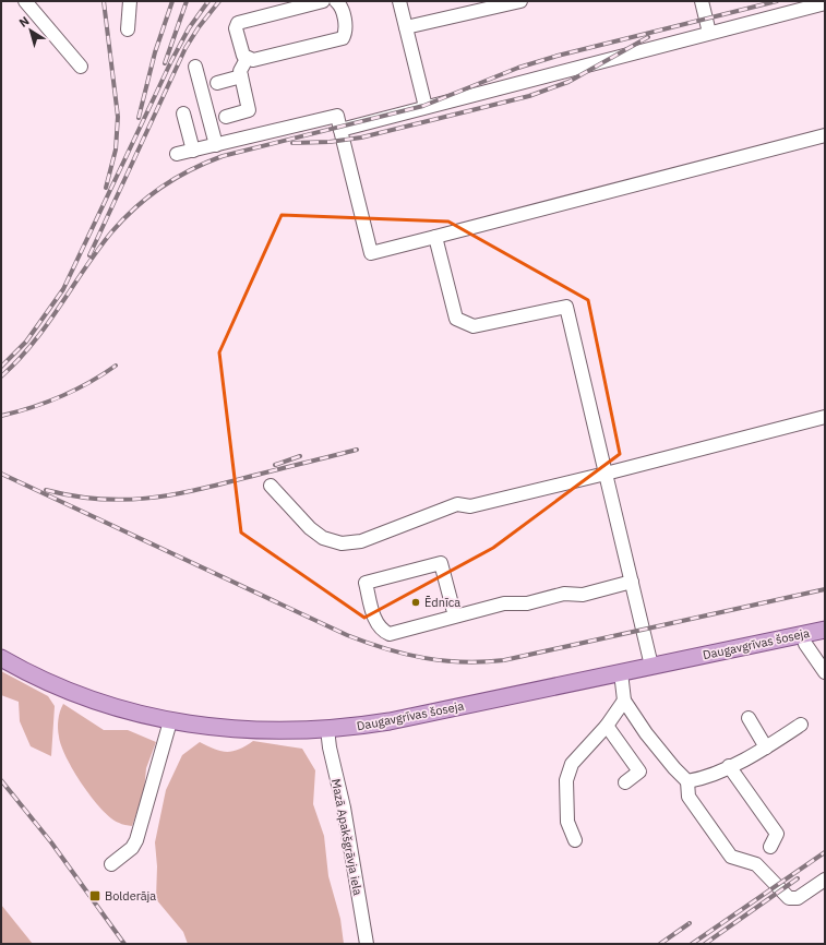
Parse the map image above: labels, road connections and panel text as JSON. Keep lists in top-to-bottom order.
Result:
{
  "streets": {
    "main road": ["Daugavgrīvas šoseja"],
    "street": ["Mazā Apakšgrāvja iela"]
  },
  "crossings": [
    ["Daugavgrīvas šoseja", "Mazā Apakšgrāvja iela"]
  ],
  "places": {
    "other": ["Ēdnīca"],
    "transit": ["Bolderāja"]
  },
  "north": "top left"
}
